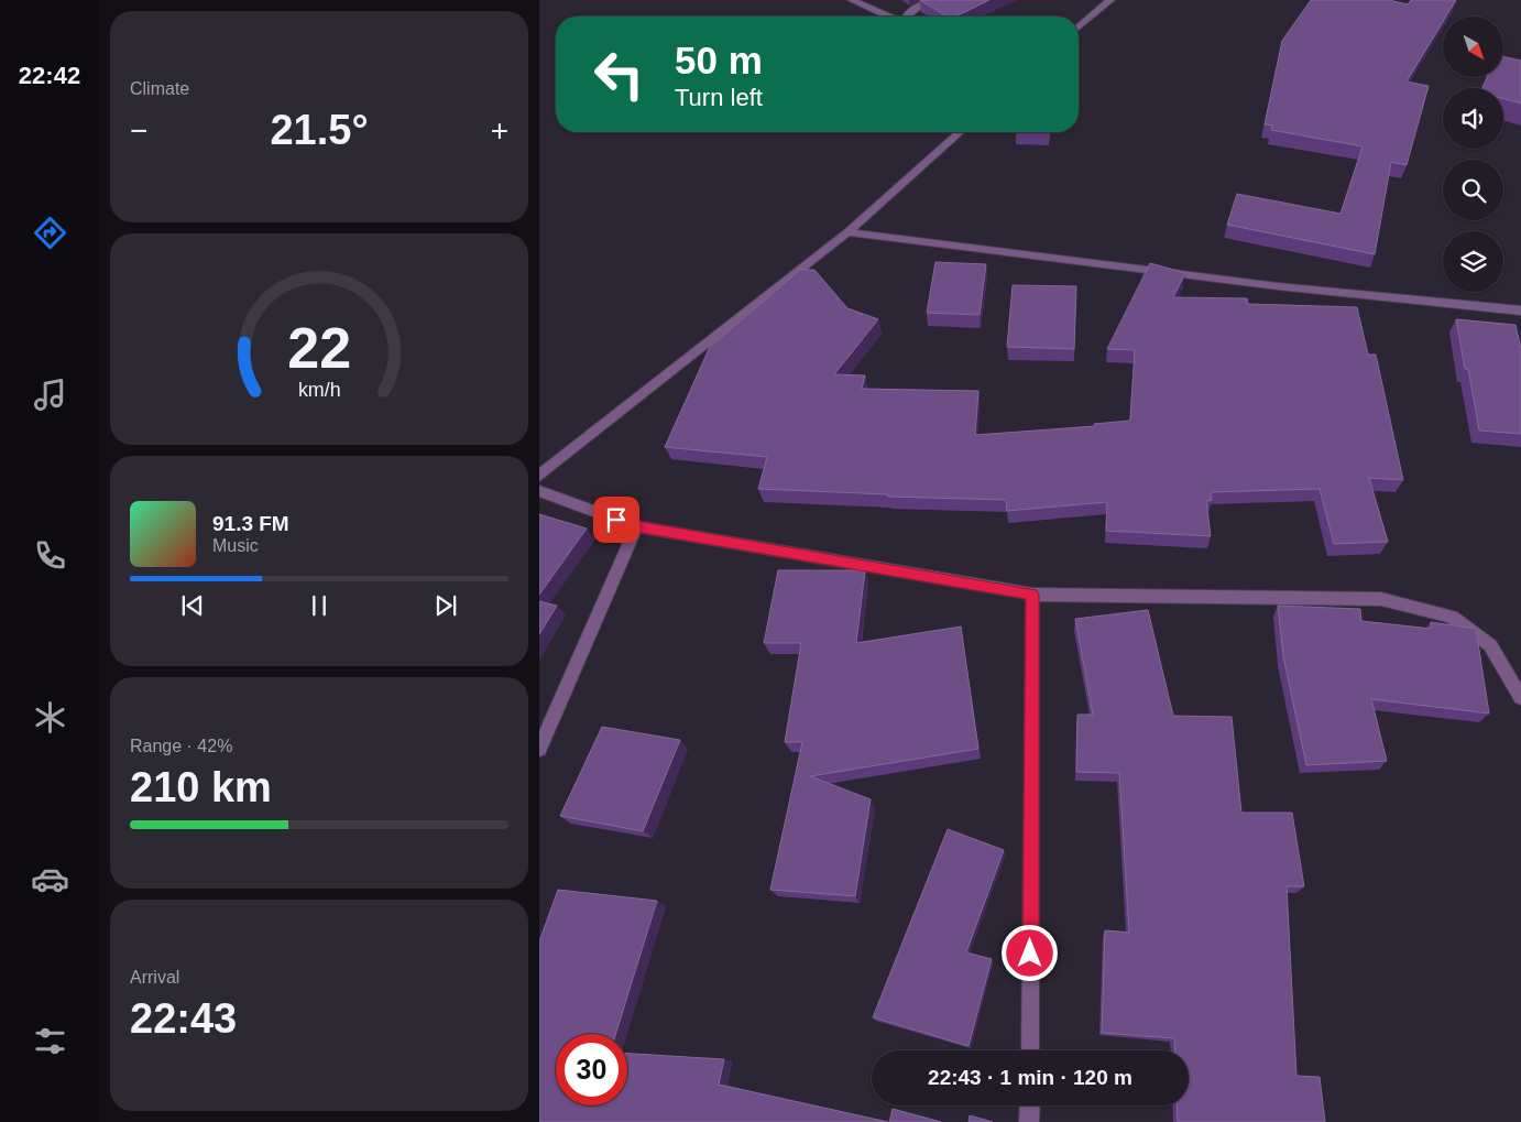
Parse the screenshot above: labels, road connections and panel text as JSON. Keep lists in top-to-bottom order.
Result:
{
  "north": "bottom right",
  "page": {
    "tabs": "22:42",
    "tile": [
      "Climate",
      ["Range · 42%", "210 km"],
      ["Arrival", "22:43"]
    ],
    "turn": ["50 m", "Turn left"],
    "heat": ["−", "21.5°", "+"],
    "song": ["91.3 FM", "Music"],
    "limit": "30",
    "trip": "22:43 · 1 min · 120 m",
    "gauge": ["22", "km/h"]
  }
}
